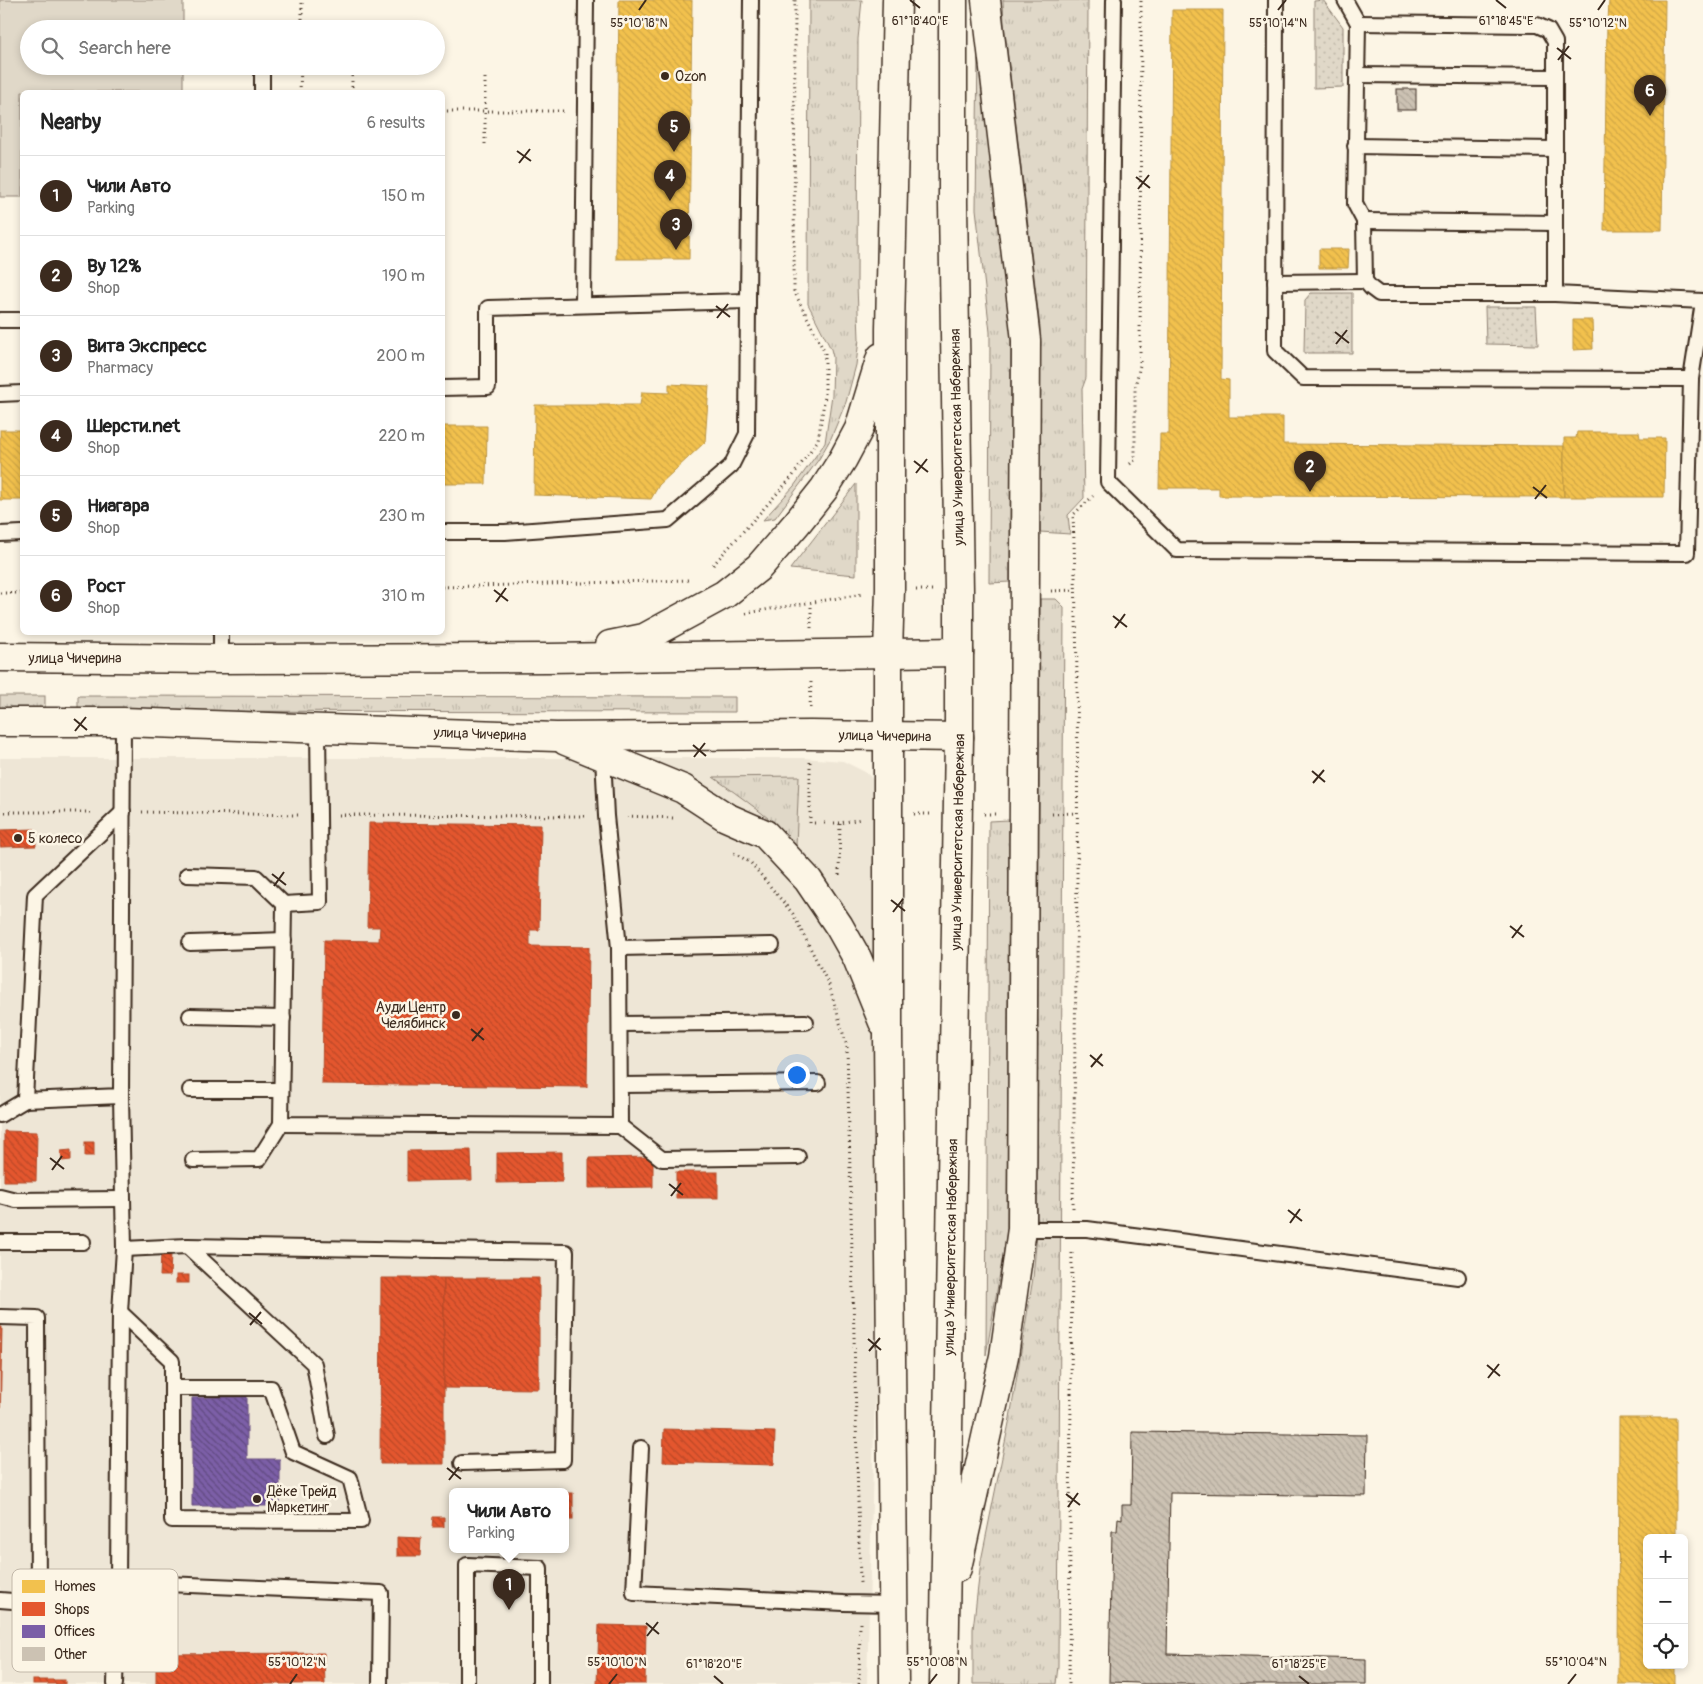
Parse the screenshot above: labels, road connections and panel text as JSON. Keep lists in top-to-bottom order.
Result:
{
  "streets": {
    "main road": ["улица Университетская Набережная", "улица Чичерина"]
  },
  "crossings": [
    ["улица Университетская Набережная", "улица Чичерина"]
  ],
  "places": [
    "Ozon",
    "5 колесо",
    "Ауди Центр Челябинск",
    "Дёке Трейд Маркетинг"
  ],
  "legend": [
    "Homes",
    "Shops",
    "Offices",
    "Other"
  ],
  "page": {
    "search": "Search here",
    "pins": [
      "6",
      "5",
      "4",
      "3",
      "2",
      "1"
    ],
    "heading": ["Nearby", "6 results"],
    "list": [
      {
        "mark": "1",
        "name": "Чили Авто",
        "note": "Parking",
        "value": "150 m"
      },
      {
        "mark": "2",
        "name": "Ву 12%",
        "note": "Shop",
        "value": "190 m"
      },
      {
        "mark": "3",
        "name": "Вита Экспресс",
        "note": "Pharmacy",
        "value": "200 m"
      },
      {
        "mark": "4",
        "name": "Шерсти.net",
        "note": "Shop",
        "value": "220 m"
      },
      {
        "mark": "5",
        "name": "Ниагара",
        "note": "Shop",
        "value": "230 m"
      },
      {
        "mark": "6",
        "name": "Рост",
        "note": "Shop",
        "value": "310 m"
      }
    ],
    "popup": ["Чили Авто", "Parking"],
    "map_buttons": ["+", "−"]
  },
  "coordinates": [
    "61°18'40\"E",
    "61°18'45\"E",
    "55°10'18\"N",
    "55°10'14\"N",
    "55°10'12\"N",
    "55°10'10\"N",
    "55°10'08\"N",
    "55°10'04\"N",
    "61°18'20\"E",
    "61°18'25\"E"
  ]
}
